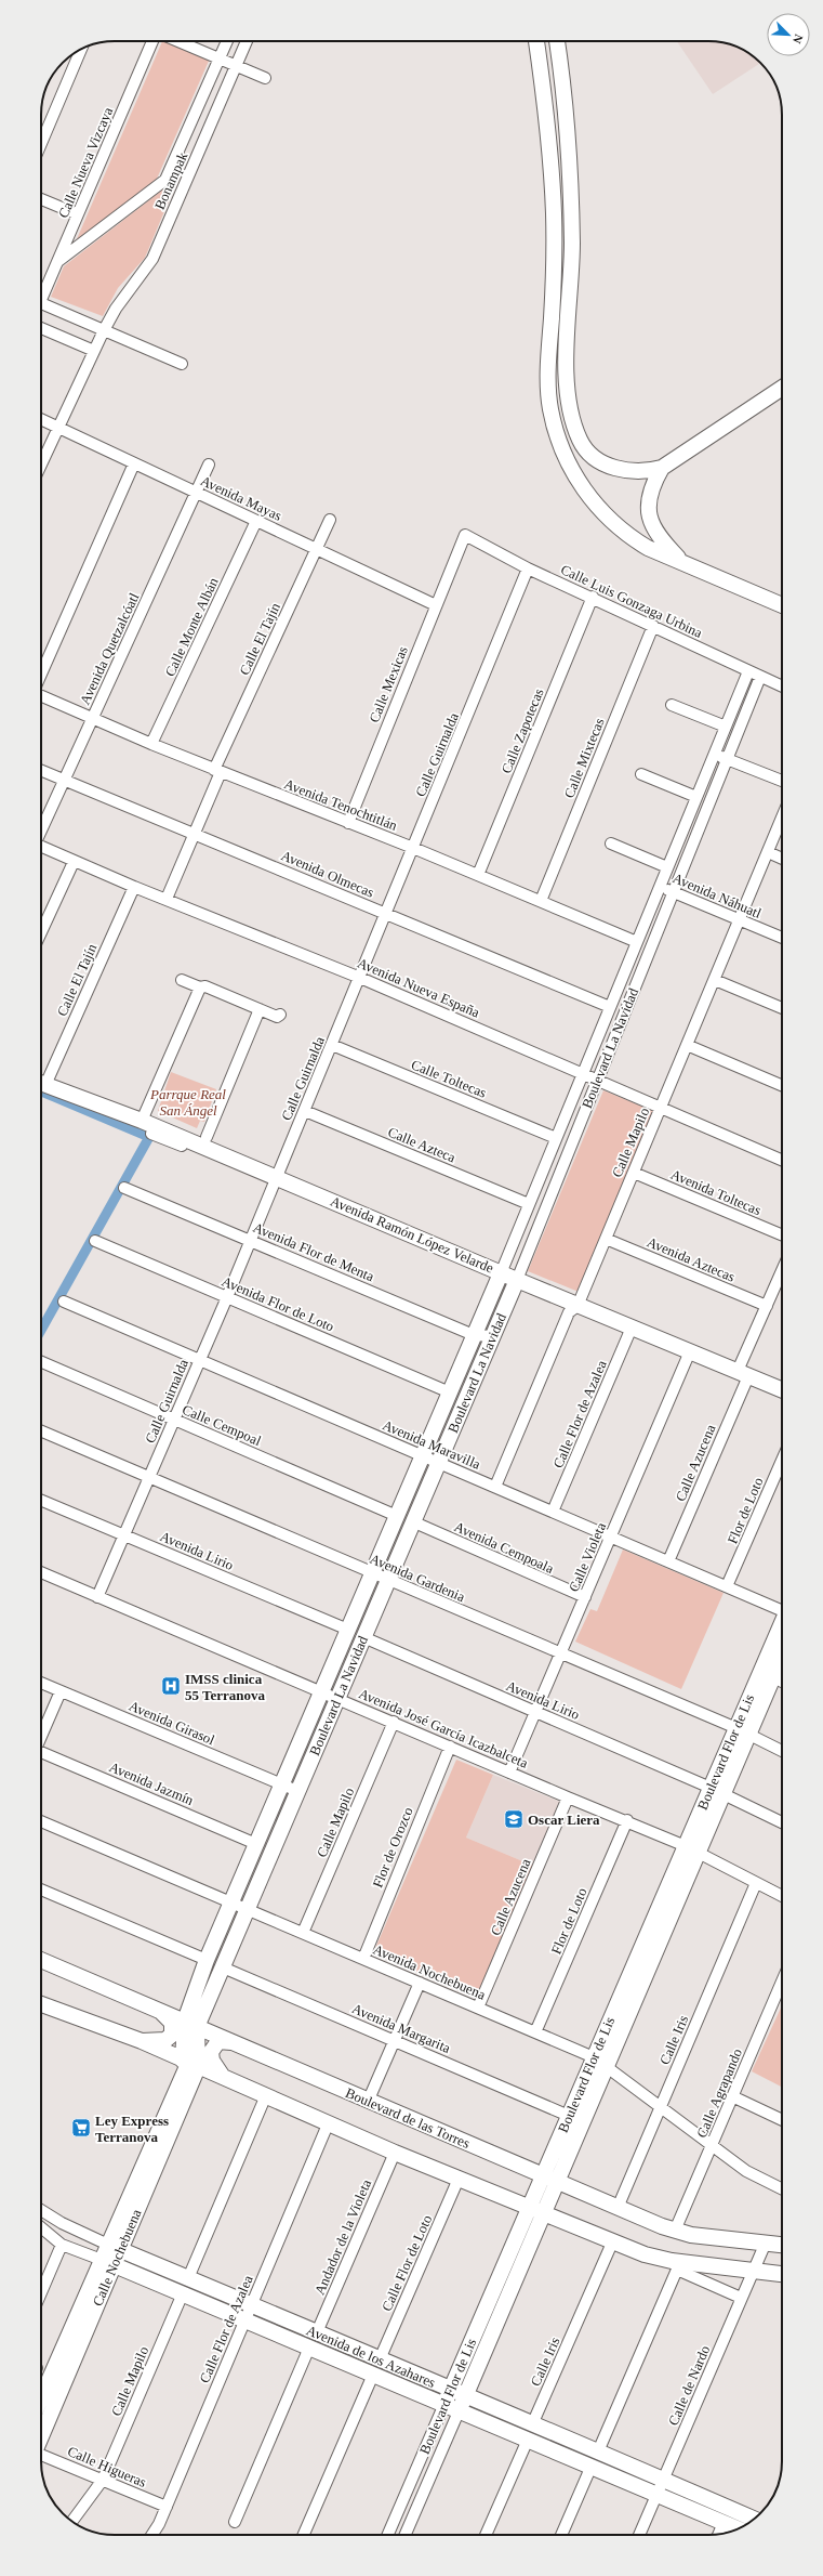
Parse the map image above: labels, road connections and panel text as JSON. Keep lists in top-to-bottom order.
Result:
{
  "streets": {
    "street": [
      "Calle Nueva Vizcaya",
      "Bonampak",
      "Avenida Mayas",
      "Calle Luis Gonzaga Urbina",
      "Calle Monte Albán",
      "Calle El Tajín",
      "Avenida Quetzalcóatl",
      "Calle Mexicas",
      "Calle Zapotecas",
      "Calle Guirnalda",
      "Calle Mixtecas",
      "Avenida Tenochtitlán",
      "Avenida Olmecas",
      "Avenida Náhuatl",
      "Avenida Nueva España",
      "Boulevard La Navidad",
      "Calle Toltecas",
      "Calle Mapilo",
      "Calle Azteca",
      "Avenida Toltecas",
      "Avenida Ramón López Velarde",
      "Avenida Flor de Menta",
      "Avenida Aztecas",
      "Avenida Flor de Loto",
      "Calle Flor de Azalea",
      "Calle Cempoal",
      "Avenida Maravilla",
      "Calle Azucena",
      "Flor de Loto",
      "Avenida Cempoala",
      "Avenida Lirio",
      "Calle Violeta",
      "Avenida Gardenia",
      "Avenida Girasol",
      "Avenida José García Icazbalceta",
      "Boulevard Flor de Lis",
      "Avenida Jazmín",
      "Flor de Orozco",
      "Avenida Nochebuena",
      "Avenida Margarita",
      "Calle Iris",
      "Calle Agrapando",
      "Boulevard de las Torres",
      "Andador de la Violeta",
      "Calle Nochebuena",
      "Calle Flor de Loto",
      "Avenida de los Azahares",
      "Calle de Nardo",
      "Calle Higueras"
    ]
  },
  "crossings": [
    ["Calle Nueva Vizcaya", "Bonampak"],
    ["Bonampak", "Avenida Mayas"],
    ["Avenida Mayas", "Calle Monte Albán"],
    ["Avenida Mayas", "Calle El Tajín"],
    ["Avenida Mayas", "Avenida Quetzalcóatl"],
    ["Avenida Mayas", "Calle Mexicas"],
    ["Calle Luis Gonzaga Urbina", "Calle Mexicas"],
    ["Calle Luis Gonzaga Urbina", "Calle Zapotecas"],
    ["Calle Luis Gonzaga Urbina", "Calle Guirnalda"],
    ["Calle Luis Gonzaga Urbina", "Calle Mixtecas"],
    ["Calle Luis Gonzaga Urbina", "Boulevard La Navidad"],
    ["Calle Monte Albán", "Avenida Tenochtitlán"],
    ["Calle El Tajín", "Avenida Tenochtitlán"],
    ["Calle El Tajín", "Avenida Olmecas"],
    ["Calle El Tajín", "Avenida Nueva España"],
    ["Avenida Quetzalcóatl", "Avenida Tenochtitlán"],
    ["Avenida Quetzalcóatl", "Avenida Olmecas"],
    ["Calle Mexicas", "Avenida Tenochtitlán"],
    ["Calle Zapotecas", "Avenida Tenochtitlán"],
    ["Calle Guirnalda", "Avenida Tenochtitlán"],
    ["Calle Guirnalda", "Avenida Olmecas"],
    ["Calle Guirnalda", "Avenida Nueva España"],
    ["Calle Guirnalda", "Calle Toltecas"],
    ["Calle Guirnalda", "Calle Azteca"],
    ["Calle Guirnalda", "Avenida Ramón López Velarde"],
    ["Calle Guirnalda", "Avenida Flor de Menta"],
    ["Calle Guirnalda", "Avenida Flor de Loto"],
    ["Calle Guirnalda", "Calle Cempoal"],
    ["Calle Guirnalda", "Avenida Maravilla"],
    ["Calle Guirnalda", "Avenida Lirio"],
    ["Calle Guirnalda", "Avenida Gardenia"],
    ["Calle Guirnalda", "Avenida José García Icazbalceta"],
    ["Calle Mixtecas", "Avenida Tenochtitlán"],
    ["Avenida Tenochtitlán", "Boulevard La Navidad"],
    ["Avenida Olmecas", "Boulevard La Navidad"],
    ["Avenida Náhuatl", "Boulevard La Navidad"],
    ["Avenida Náhuatl", "Calle Mapilo"],
    ["Avenida Nueva España", "Boulevard La Navidad"],
    ["Avenida Nueva España", "Calle Mapilo"],
    ["Boulevard La Navidad", "Calle Toltecas"],
    ["Boulevard La Navidad", "Calle Azteca"],
    ["Boulevard La Navidad", "Avenida Ramón López Velarde"],
    ["Boulevard La Navidad", "Avenida Flor de Menta"],
    ["Boulevard La Navidad", "Avenida Flor de Loto"],
    ["Boulevard La Navidad", "Calle Cempoal"],
    ["Boulevard La Navidad", "Avenida Maravilla"],
    ["Boulevard La Navidad", "Avenida Cempoala"],
    ["Boulevard La Navidad", "Avenida Lirio"],
    ["Boulevard La Navidad", "Avenida Gardenia"],
    ["Boulevard La Navidad", "Avenida Girasol"],
    ["Boulevard La Navidad", "Avenida José García Icazbalceta"],
    ["Boulevard La Navidad", "Avenida Jazmín"],
    ["Boulevard La Navidad", "Avenida Nochebuena"],
    ["Boulevard La Navidad", "Avenida Margarita"],
    ["Boulevard La Navidad", "Boulevard de las Torres"],
    ["Boulevard La Navidad", "Calle Nochebuena"],
    ["Calle Mapilo", "Avenida Toltecas"],
    ["Calle Mapilo", "Avenida Ramón López Velarde"],
    ["Calle Mapilo", "Avenida Aztecas"],
    ["Calle Mapilo", "Avenida Maravilla"],
    ["Calle Mapilo", "Avenida José García Icazbalceta"],
    ["Calle Mapilo", "Avenida Nochebuena"],
    ["Calle Mapilo", "Avenida de los Azahares"],
    ["Calle Mapilo", "Calle Higueras"],
    ["Avenida Ramón López Velarde", "Calle Flor de Azalea"],
    ["Avenida Ramón López Velarde", "Calle Azucena"],
    ["Avenida Ramón López Velarde", "Calle Violeta"],
    ["Avenida Aztecas", "Calle Azucena"],
    ["Calle Flor de Azalea", "Avenida Maravilla"],
    ["Calle Flor de Azalea", "Avenida de los Azahares"],
    ["Calle Flor de Azalea", "Calle Higueras"],
    ["Avenida Maravilla", "Calle Azucena"],
    ["Avenida Maravilla", "Flor de Loto"],
    ["Avenida Maravilla", "Calle Violeta"],
    ["Calle Azucena", "Avenida José García Icazbalceta"],
    ["Calle Azucena", "Avenida Nochebuena"],
    ["Flor de Loto", "Avenida José García Icazbalceta"],
    ["Flor de Loto", "Avenida Nochebuena"],
    ["Avenida Cempoala", "Calle Violeta"],
    ["Avenida Lirio", "Calle Violeta"],
    ["Avenida Lirio", "Boulevard Flor de Lis"],
    ["Calle Violeta", "Avenida Gardenia"],
    ["Calle Violeta", "Avenida José García Icazbalceta"],
    ["Avenida Gardenia", "Boulevard Flor de Lis"],
    ["Avenida José García Icazbalceta", "Boulevard Flor de Lis"],
    ["Avenida José García Icazbalceta", "Flor de Orozco"],
    ["Avenida José García Icazbalceta", "Calle Iris"],
    ["Boulevard Flor de Lis", "Avenida Nochebuena"],
    ["Boulevard Flor de Lis", "Avenida Margarita"],
    ["Boulevard Flor de Lis", "Boulevard de las Torres"],
    ["Boulevard Flor de Lis", "Avenida de los Azahares"],
    ["Flor de Orozco", "Avenida Nochebuena"],
    ["Avenida Nochebuena", "Calle Iris"],
    ["Avenida Nochebuena", "Calle Agrapando"],
    ["Calle Iris", "Boulevard de las Torres"],
    ["Calle Iris", "Avenida de los Azahares"],
    ["Calle Agrapando", "Boulevard de las Torres"],
    ["Boulevard de las Torres", "Calle de Nardo"],
    ["Andador de la Violeta", "Avenida de los Azahares"],
    ["Calle Nochebuena", "Avenida de los Azahares"],
    ["Calle Flor de Loto", "Avenida de los Azahares"],
    ["Avenida de los Azahares", "Calle de Nardo"]
  ],
  "parks": ["Parrque Real San Ángel"],
  "places": {
    "hospital": ["IMSS clinica 55 Terranova"],
    "school or university": ["Oscar Liera"],
    "supermarket": ["Ley Express Terranova"]
  },
  "north": "bottom right"
}
